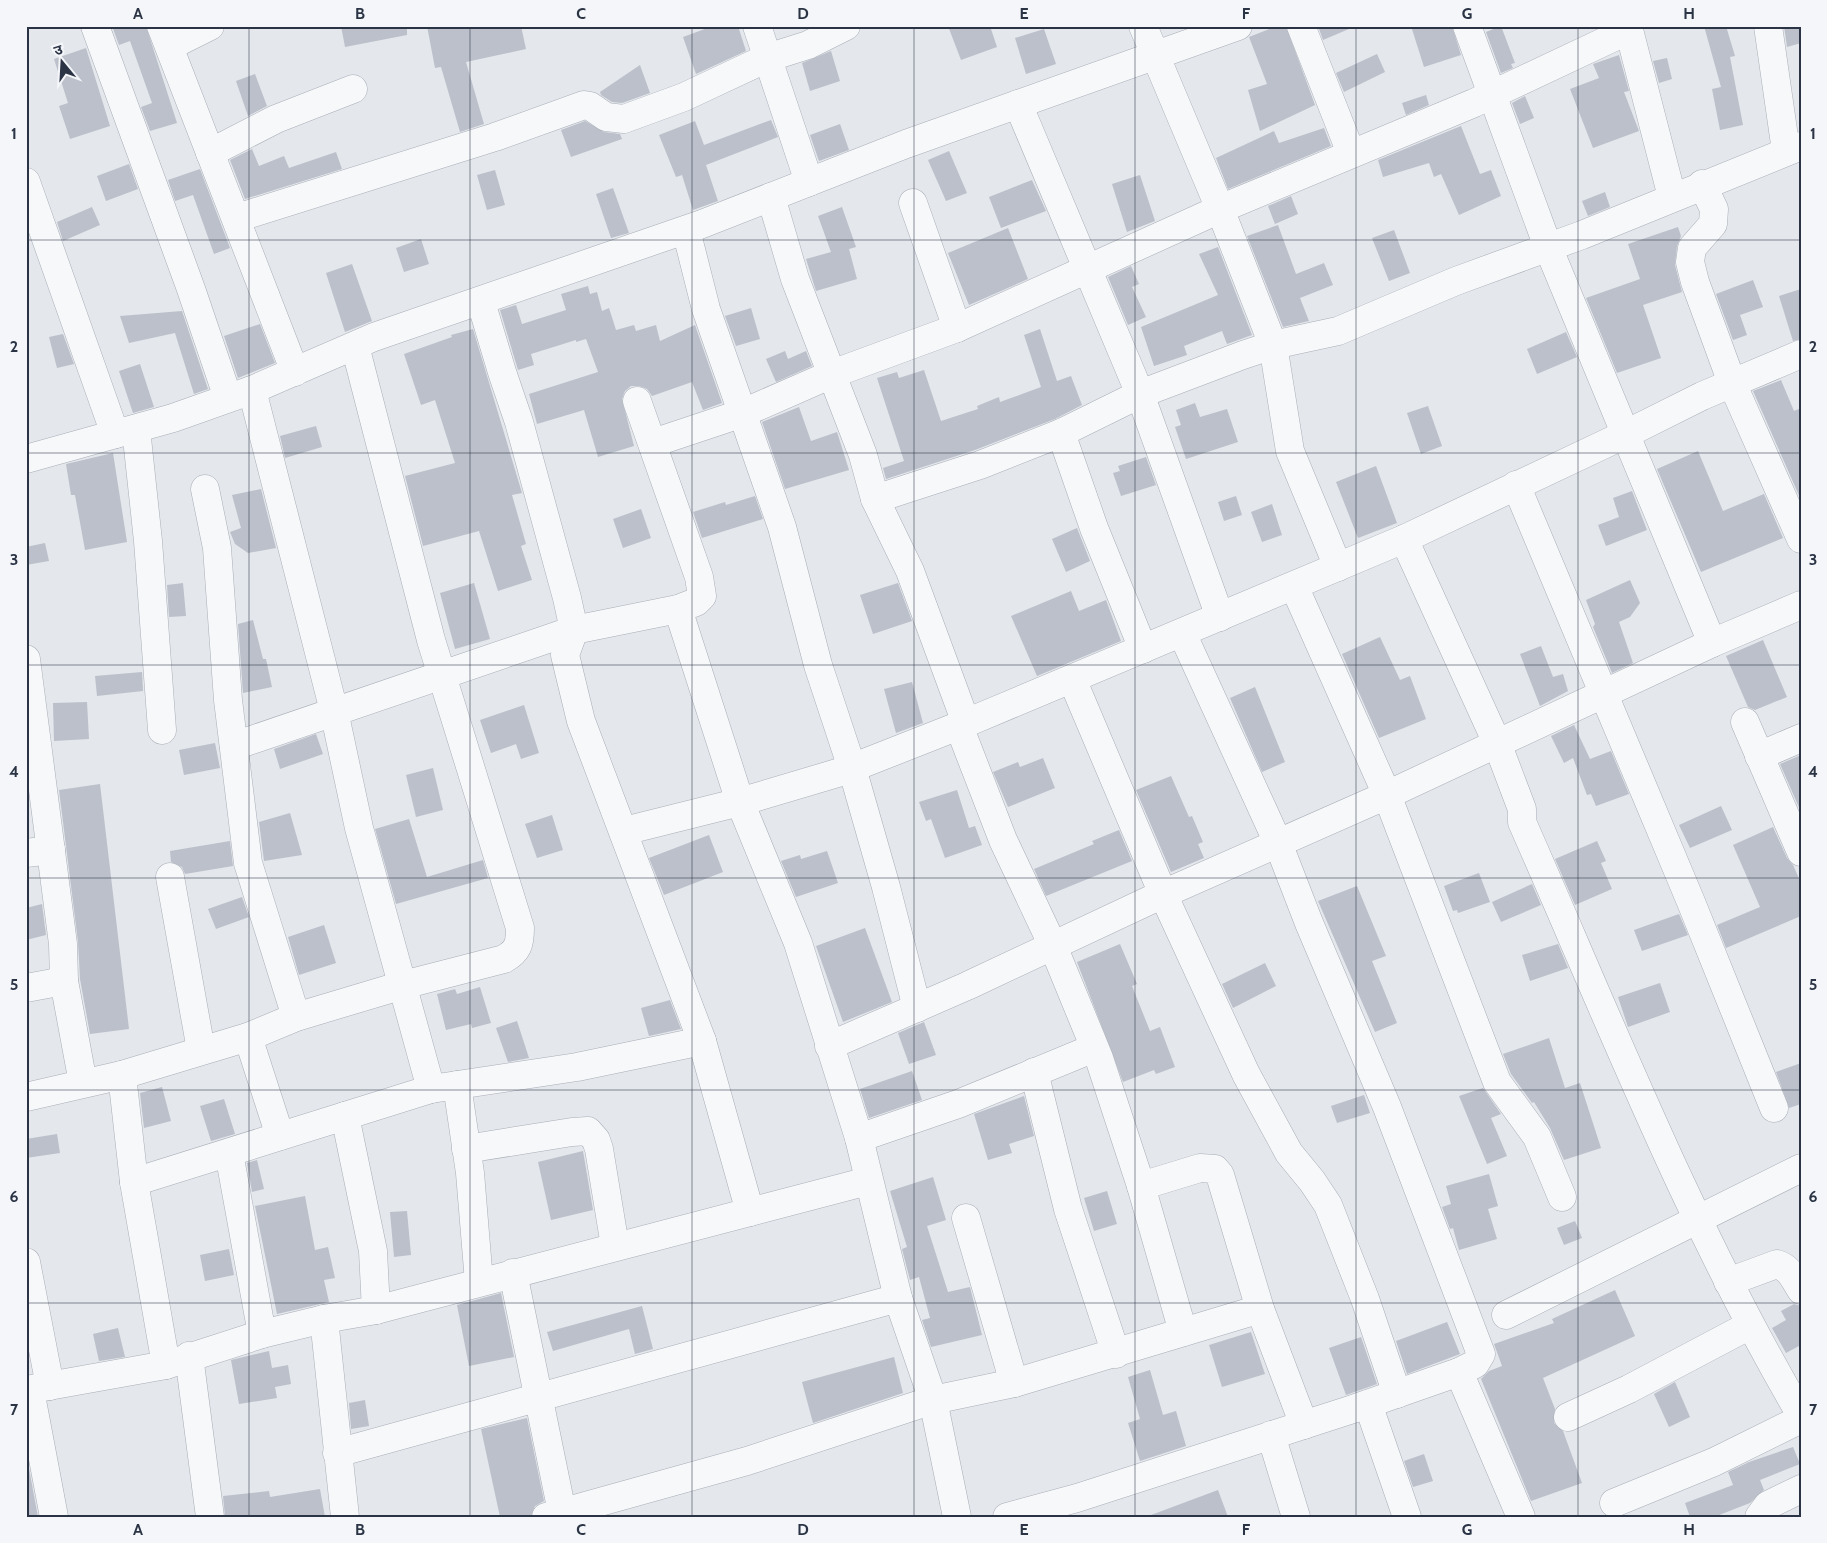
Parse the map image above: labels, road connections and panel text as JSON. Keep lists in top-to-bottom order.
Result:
{
  "north": "top",
  "grid": {
    "columns": [
      "A",
      "B",
      "C",
      "D",
      "E",
      "F",
      "G",
      "H"
    ],
    "rows": [
      "1",
      "2",
      "3",
      "4",
      "5",
      "6",
      "7"
    ]
  }
}
